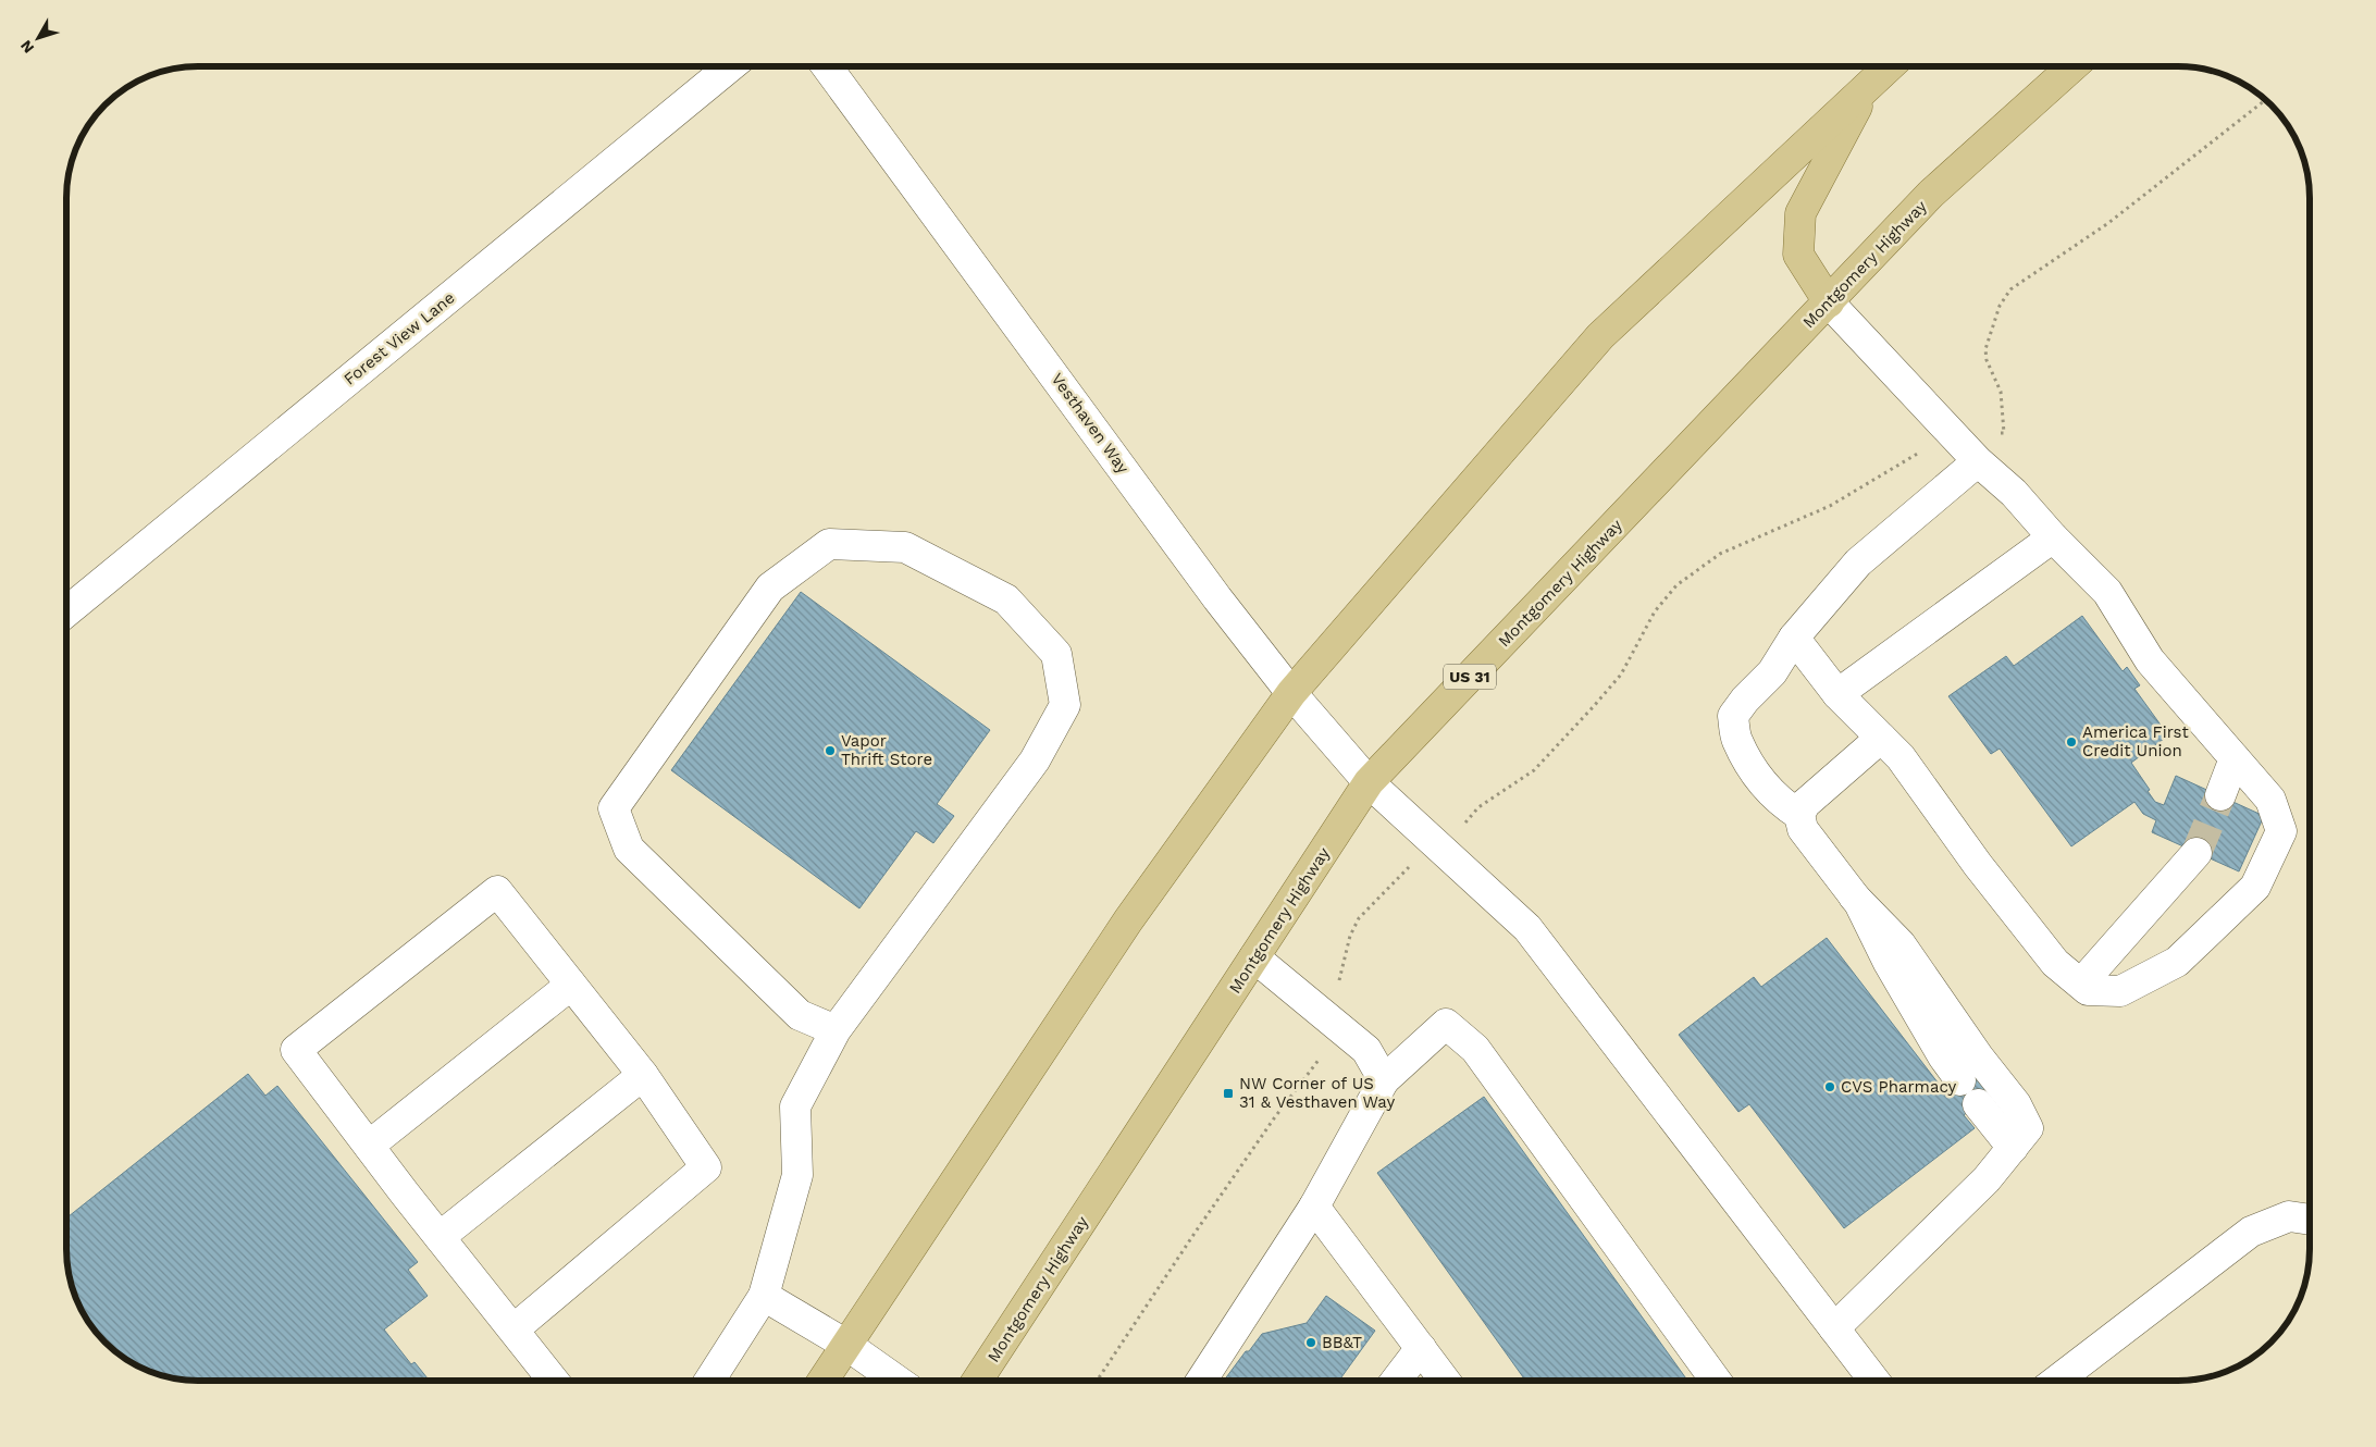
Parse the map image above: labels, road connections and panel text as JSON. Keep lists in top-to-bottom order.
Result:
{
  "streets": {
    "main road": ["Montgomery Highway", "US 31"],
    "street": ["Forest View Lane", "Vesthaven Way"]
  },
  "crossings": [
    ["Montgomery Highway", "Vesthaven Way"]
  ],
  "places": {
    "other": [
      "America First Credit Union",
      "Vapor Thrift Store",
      "CVS Pharmacy",
      "BB&T"
    ],
    "transit": ["NW Corner of US 31 & Vesthaven Way"]
  },
  "north": "bottom left"
}
